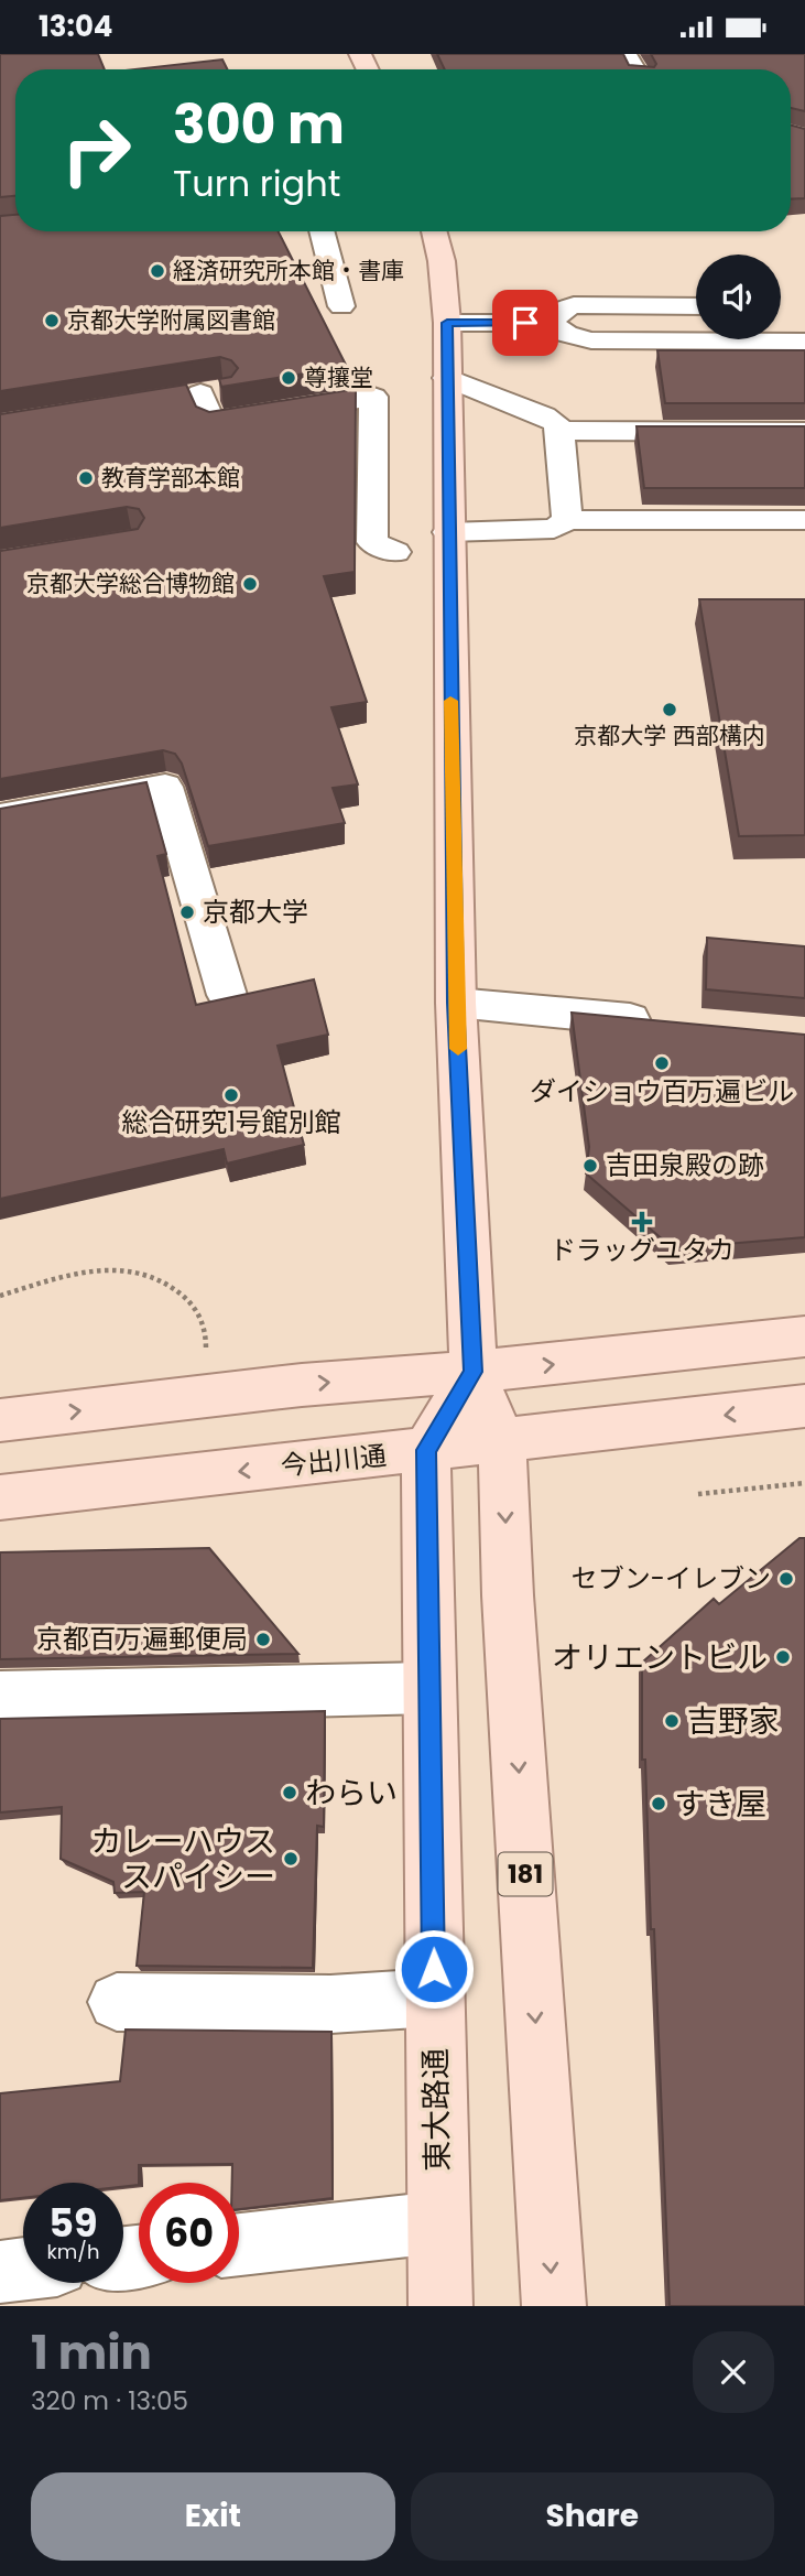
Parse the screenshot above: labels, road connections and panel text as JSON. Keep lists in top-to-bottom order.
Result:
{
  "streets": {
    "main road": ["今出川通", "181", "東大路通"]
  },
  "crossings": [
    ["今出川通", "181"],
    ["今出川通", "東大路通"]
  ],
  "places": {
    "other": [
      "経済研究所本館・書庫",
      "京都大学附属図書館",
      "尊攘堂",
      "教育学部本館",
      "京都大学総合博物館",
      "京都大学 西部構内",
      "京都大学",
      "ダイショウ百万遍ビル",
      "総合研究1号館別館",
      "吉田泉殿の跡",
      "セブン-イレブン",
      "京都百万遍郵便局",
      "オリエントビル",
      "吉野家",
      "わらい",
      "すき屋",
      "カレーハウス スパイシー"
    ],
    "health": ["ドラッグユタカ"]
  },
  "page": {
    "status": "13:04",
    "turn": ["300 m", "Turn right"],
    "speed": "59 km/h",
    "limit": "60",
    "heading": ["1 min", "320 m · 13:05"],
    "buttons": ["Exit", "Share"]
  }
}
